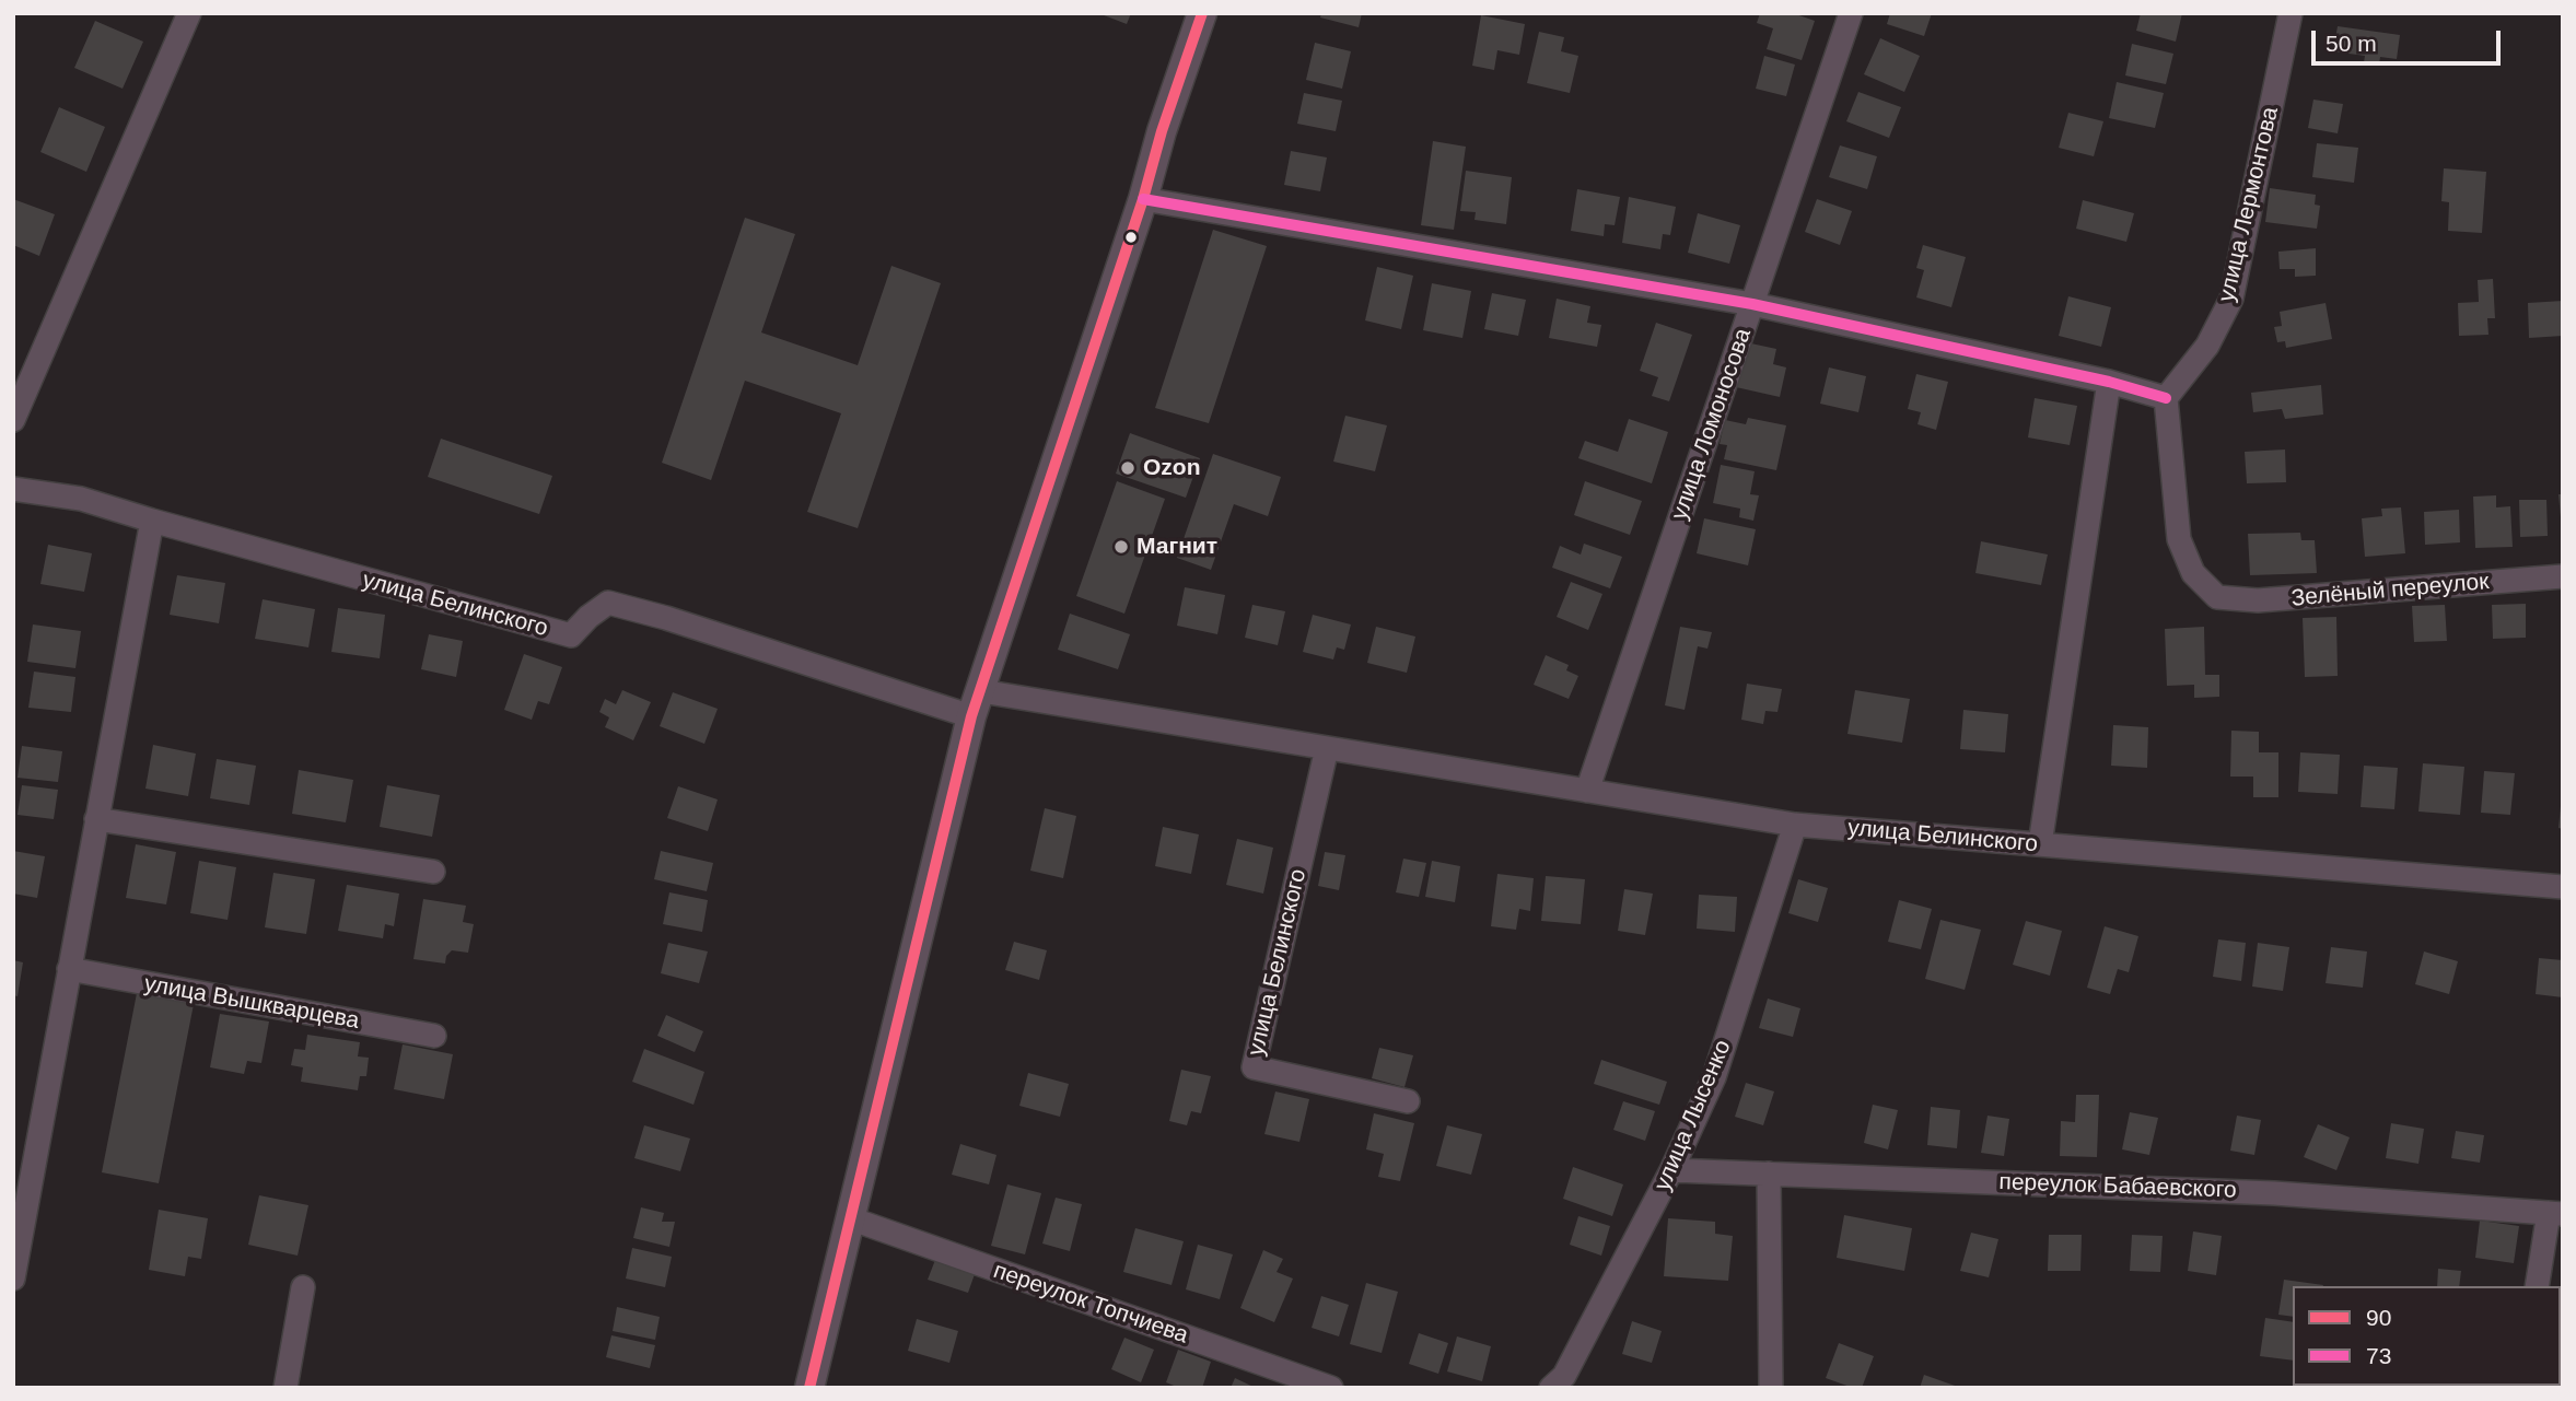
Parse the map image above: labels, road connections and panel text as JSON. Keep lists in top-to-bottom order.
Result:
{
  "streets": {
    "street": [
      "улица Лермонтова",
      "улица Ломоносова",
      "Зелёный переулок",
      "улица Белинского",
      "улица Вышкварцева",
      "улица Лысенко",
      "переулок Бабаевского",
      "переулок Топчиева"
    ]
  },
  "crossings": [
    ["улица Лермонтова", "Зелёный переулок"],
    ["улица Ломоносова", "улица Белинского"],
    ["улица Белинского", "улица Лысенко"],
    ["улица Лысенко", "переулок Бабаевского"]
  ],
  "places": ["Ozon", "Магнит"],
  "lines": ["transit line 90", "transit line 73"],
  "legend": ["90", "73"],
  "scale_bar": "50 m"
}
